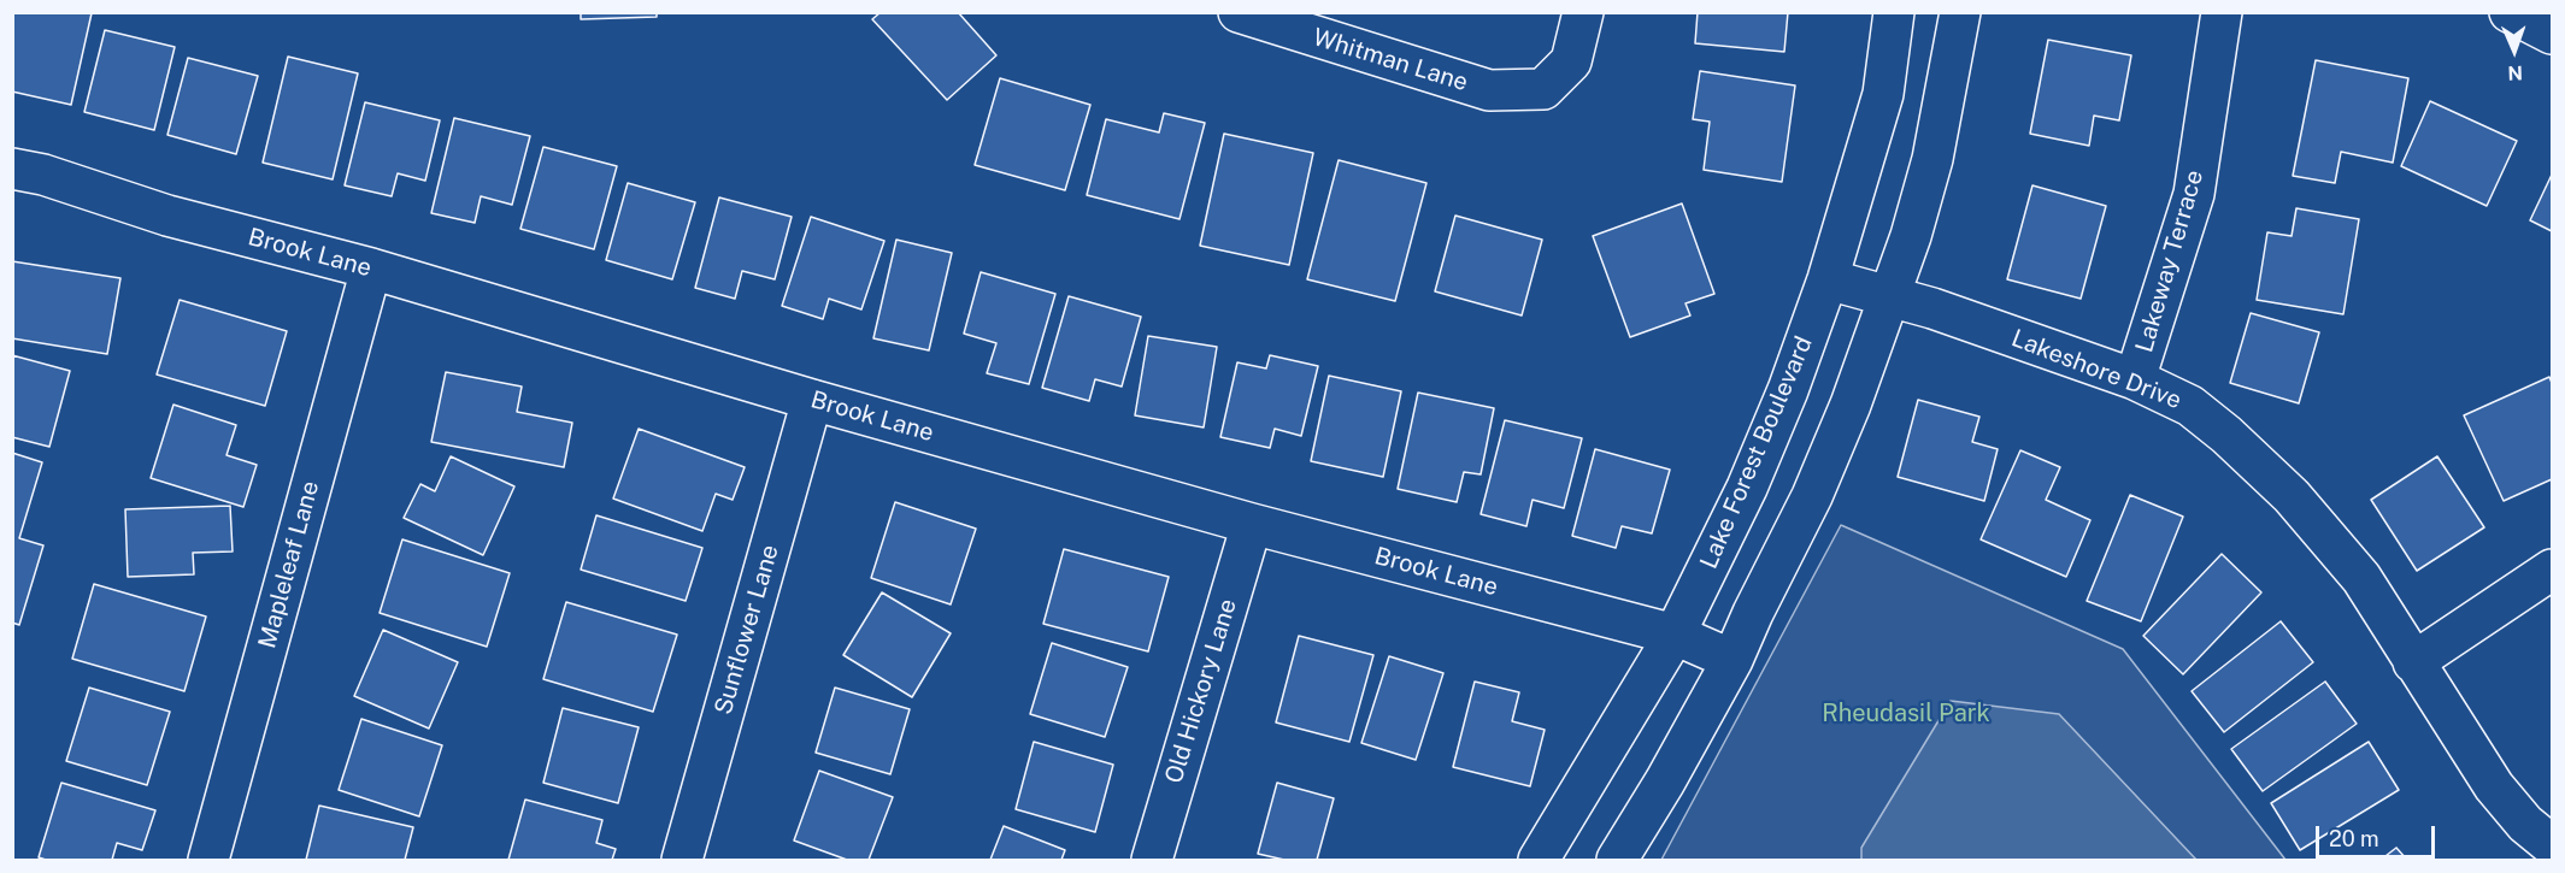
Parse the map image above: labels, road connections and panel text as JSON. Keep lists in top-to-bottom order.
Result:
{
  "streets": {
    "street": [
      "Whitman Lane",
      "Brook Lane",
      "Lakeway Terrace",
      "Lakeshore Drive",
      "Lake Forest Boulevard",
      "Mapleleaf Lane",
      "Sunflower Lane",
      "Old Hickory Lane"
    ]
  },
  "crossings": [
    ["Brook Lane", "Lake Forest Boulevard"],
    ["Brook Lane", "Mapleleaf Lane"],
    ["Brook Lane", "Sunflower Lane"],
    ["Brook Lane", "Old Hickory Lane"],
    ["Lakeway Terrace", "Lakeshore Drive"],
    ["Lakeshore Drive", "Lake Forest Boulevard"]
  ],
  "parks": ["Rheudasil Park"],
  "scale_bar": "20 m",
  "north": "bottom"
}
